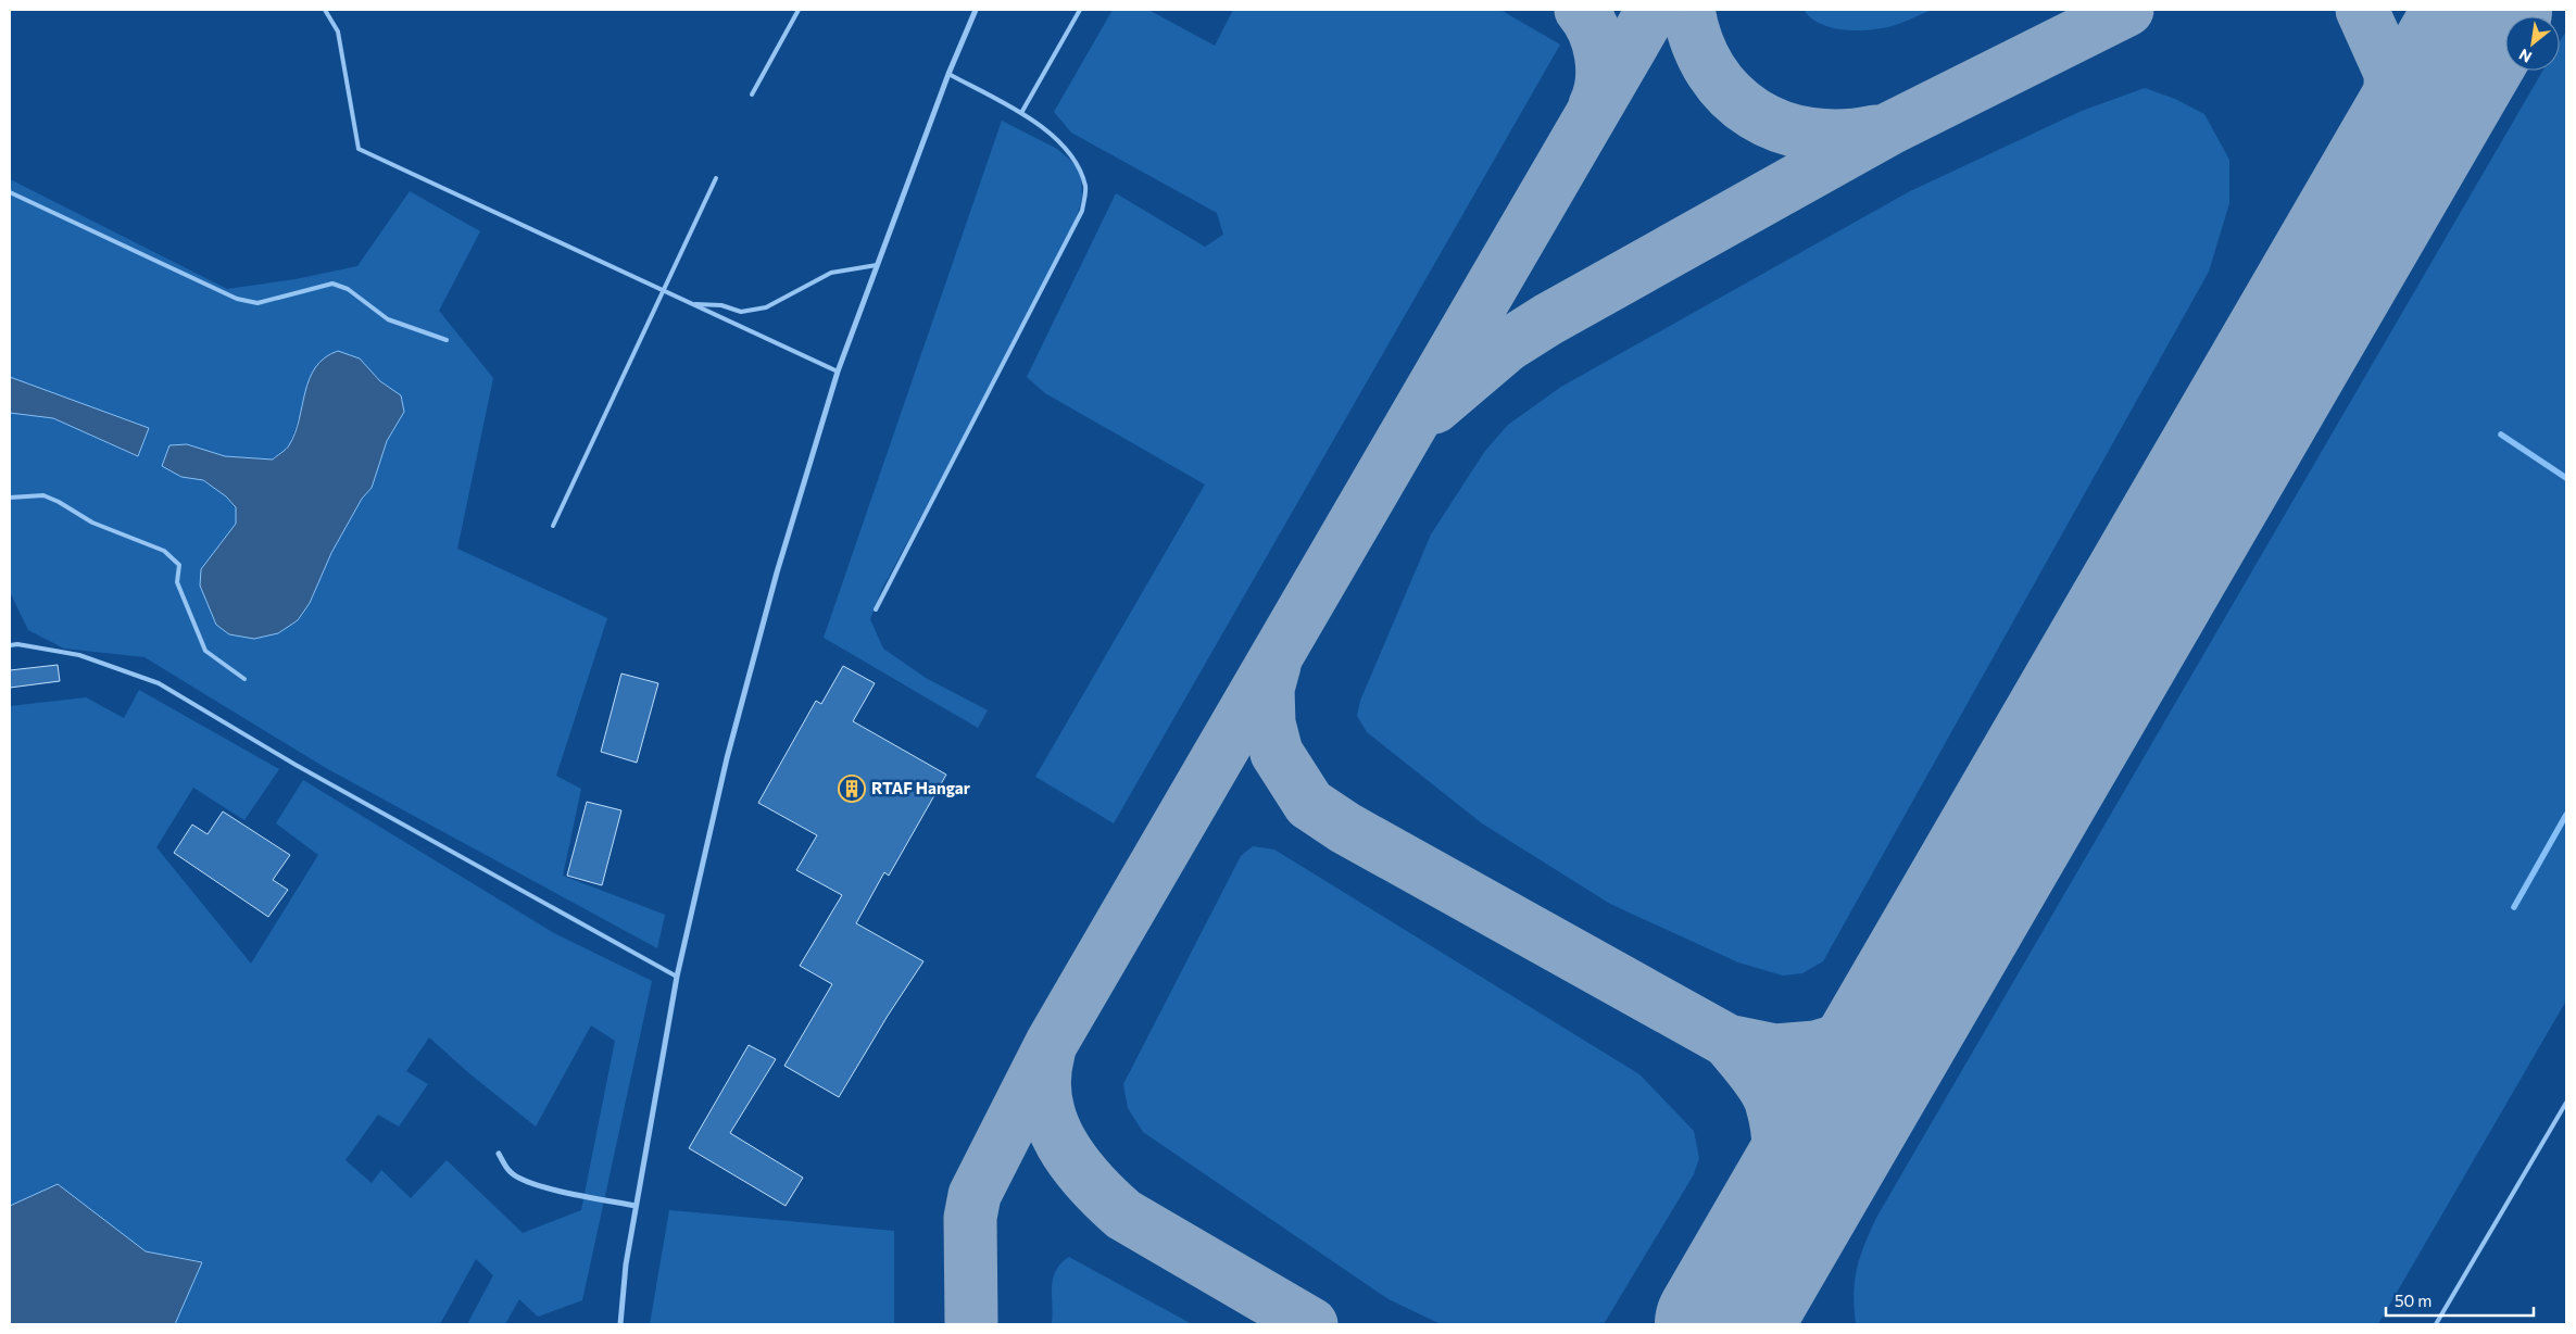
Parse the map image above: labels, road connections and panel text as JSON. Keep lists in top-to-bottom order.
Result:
{
  "places": {
    "building": ["RTAF Hangar"]
  },
  "scale_bar": "50 m",
  "north": "bottom left"
}
